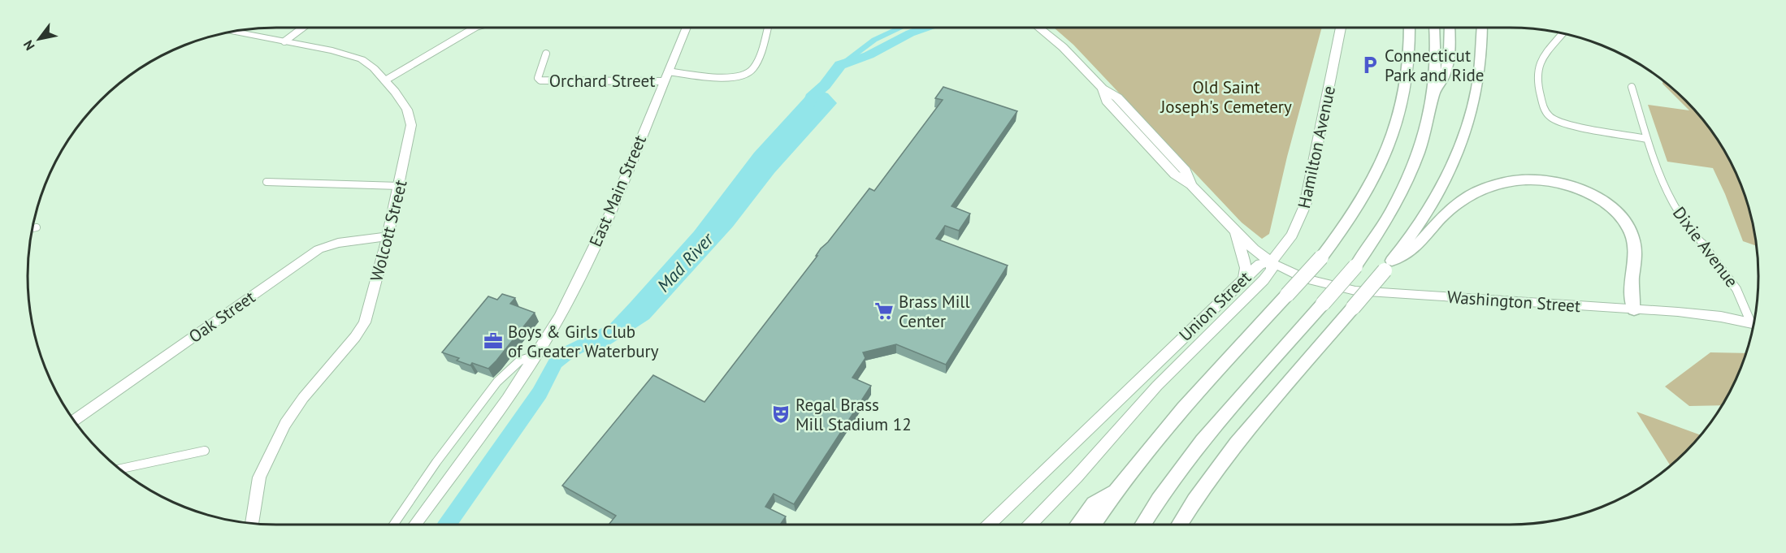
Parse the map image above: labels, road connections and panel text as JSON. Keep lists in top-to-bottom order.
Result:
{
  "streets": {
    "main road": [
      "Hamilton Avenue",
      "East Main Street",
      "Wolcott Street",
      "Washington Street",
      "Union Street",
      "Oak Street"
    ],
    "street": ["Orchard Street", "Dixie Avenue"]
  },
  "crossings": [
    ["Orchard Street", "East Main Street"],
    ["Hamilton Avenue", "Washington Street"],
    ["Hamilton Avenue", "Union Street"],
    ["Wolcott Street", "Oak Street"],
    ["Washington Street", "Union Street"]
  ],
  "water": ["Mad River"],
  "parks": ["Old Saint Joseph's Cemetery"],
  "places": {
    "parking": ["Connecticut Park and Ride"],
    "supermarket": ["Brass Mill Center"],
    "office": ["Boys & Girls Club of Greater Waterbury"],
    "theatre": ["Regal Brass Mill Stadium 12"]
  },
  "north": "bottom left"
}
